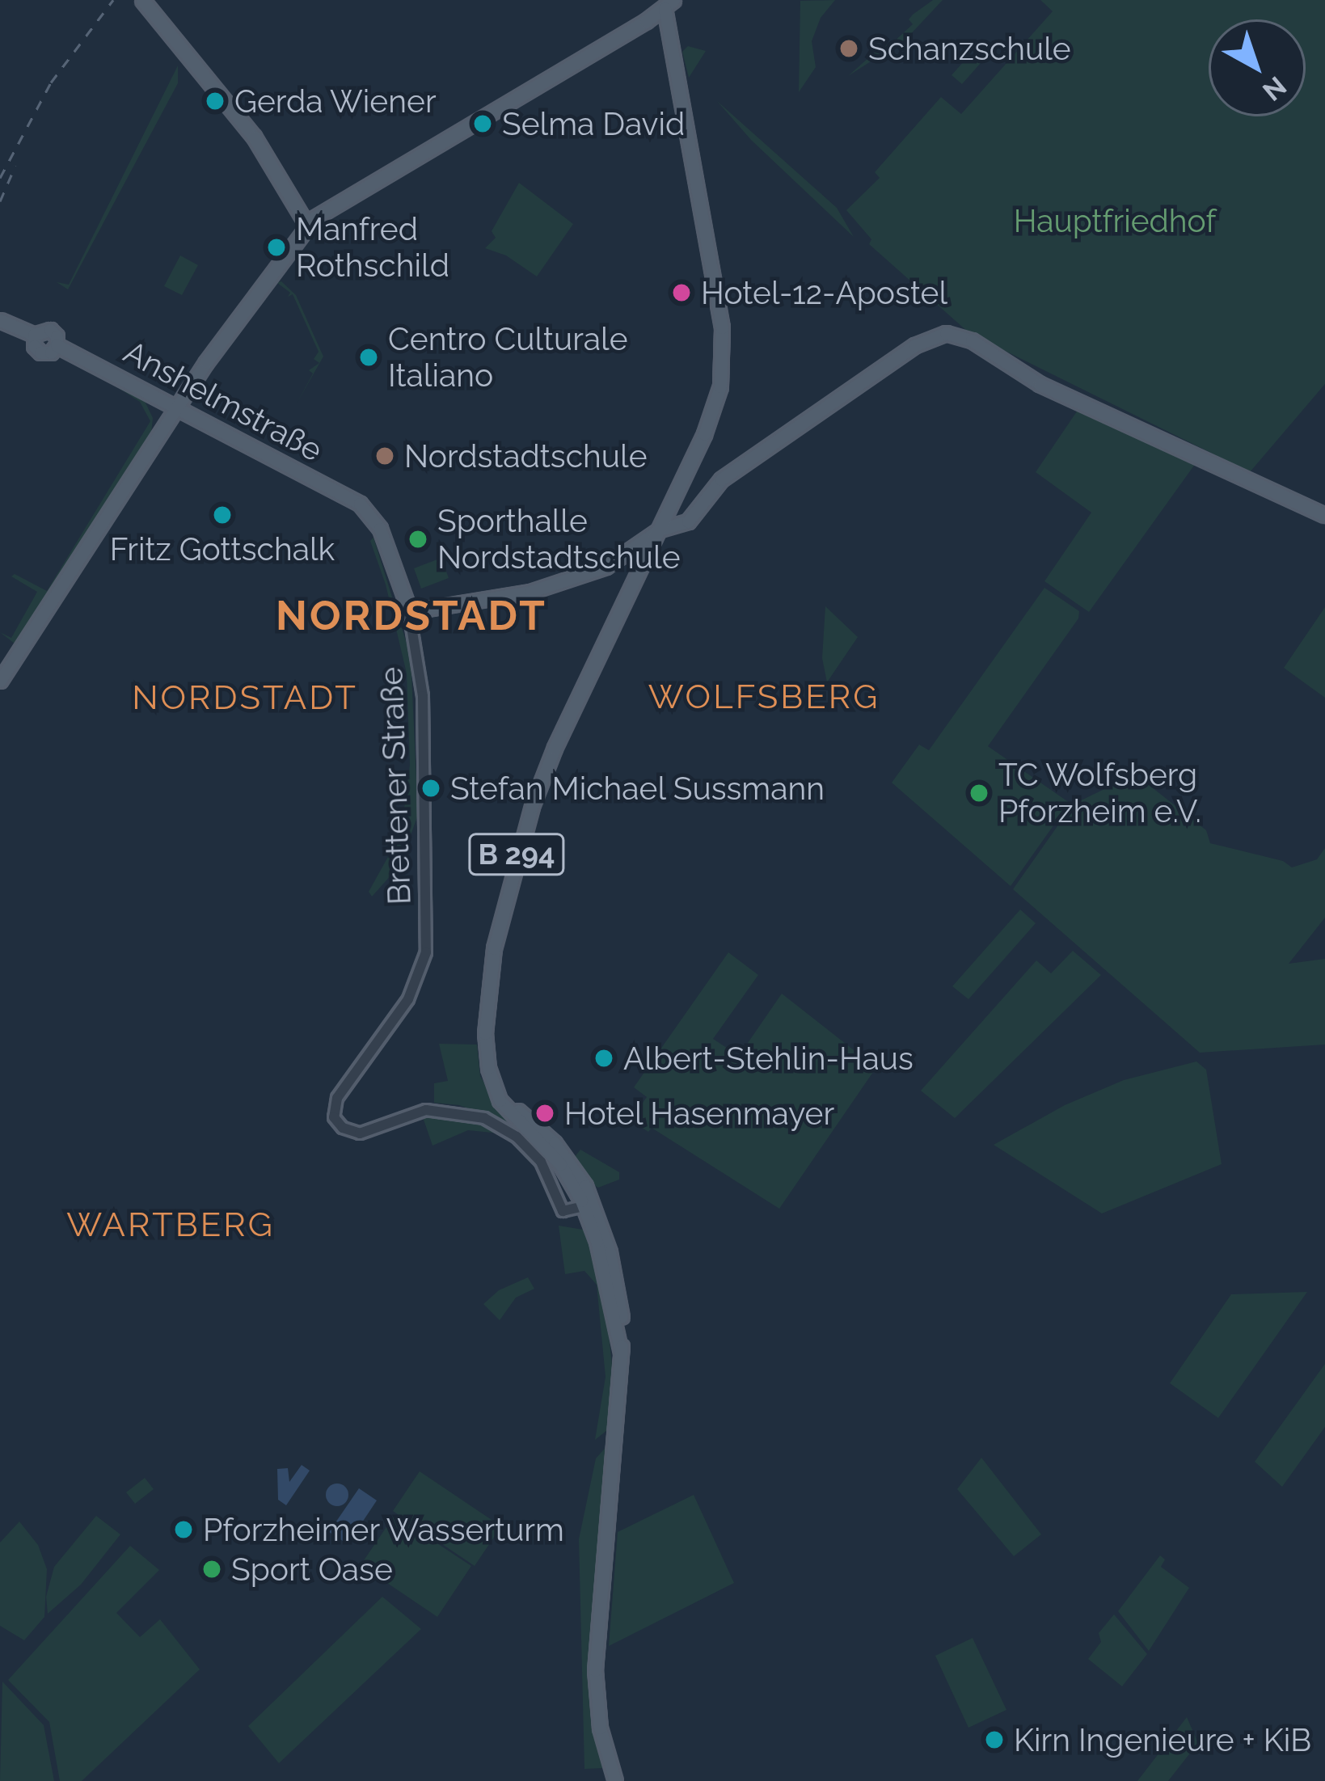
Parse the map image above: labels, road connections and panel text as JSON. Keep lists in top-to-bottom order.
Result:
{
  "streets": {
    "main road": ["Anshelmstraße", "Brettener Straße", "B 294"]
  },
  "crossings": [
    ["Anshelmstraße", "Brettener Straße"],
    ["Brettener Straße", "B 294"]
  ],
  "districts": [
    "NORDSTADT",
    "WOLFSBERG",
    "NORDSTADT",
    "WARTBERG"
  ],
  "parks": ["Hauptfriedhof"],
  "places": [
    "Schanzschule",
    "Gerda Wiener",
    "Selma David",
    "Manfred Rothschild",
    "Hotel-12-Apostel",
    "Centro Culturale Italiano",
    "Nordstadtschule",
    "Fritz Gottschalk",
    "Sporthalle Nordstadtschule",
    "Stefan Michael Sussmann",
    "TC Wolfsberg Pforzheim e.V.",
    "Albert-Stehlin-Haus",
    "Hotel Hasenmayer",
    "Pforzheimer Wasserturm",
    "Sport Oase",
    "Kirn Ingenieure + KiB"
  ],
  "north": "bottom right"
}
